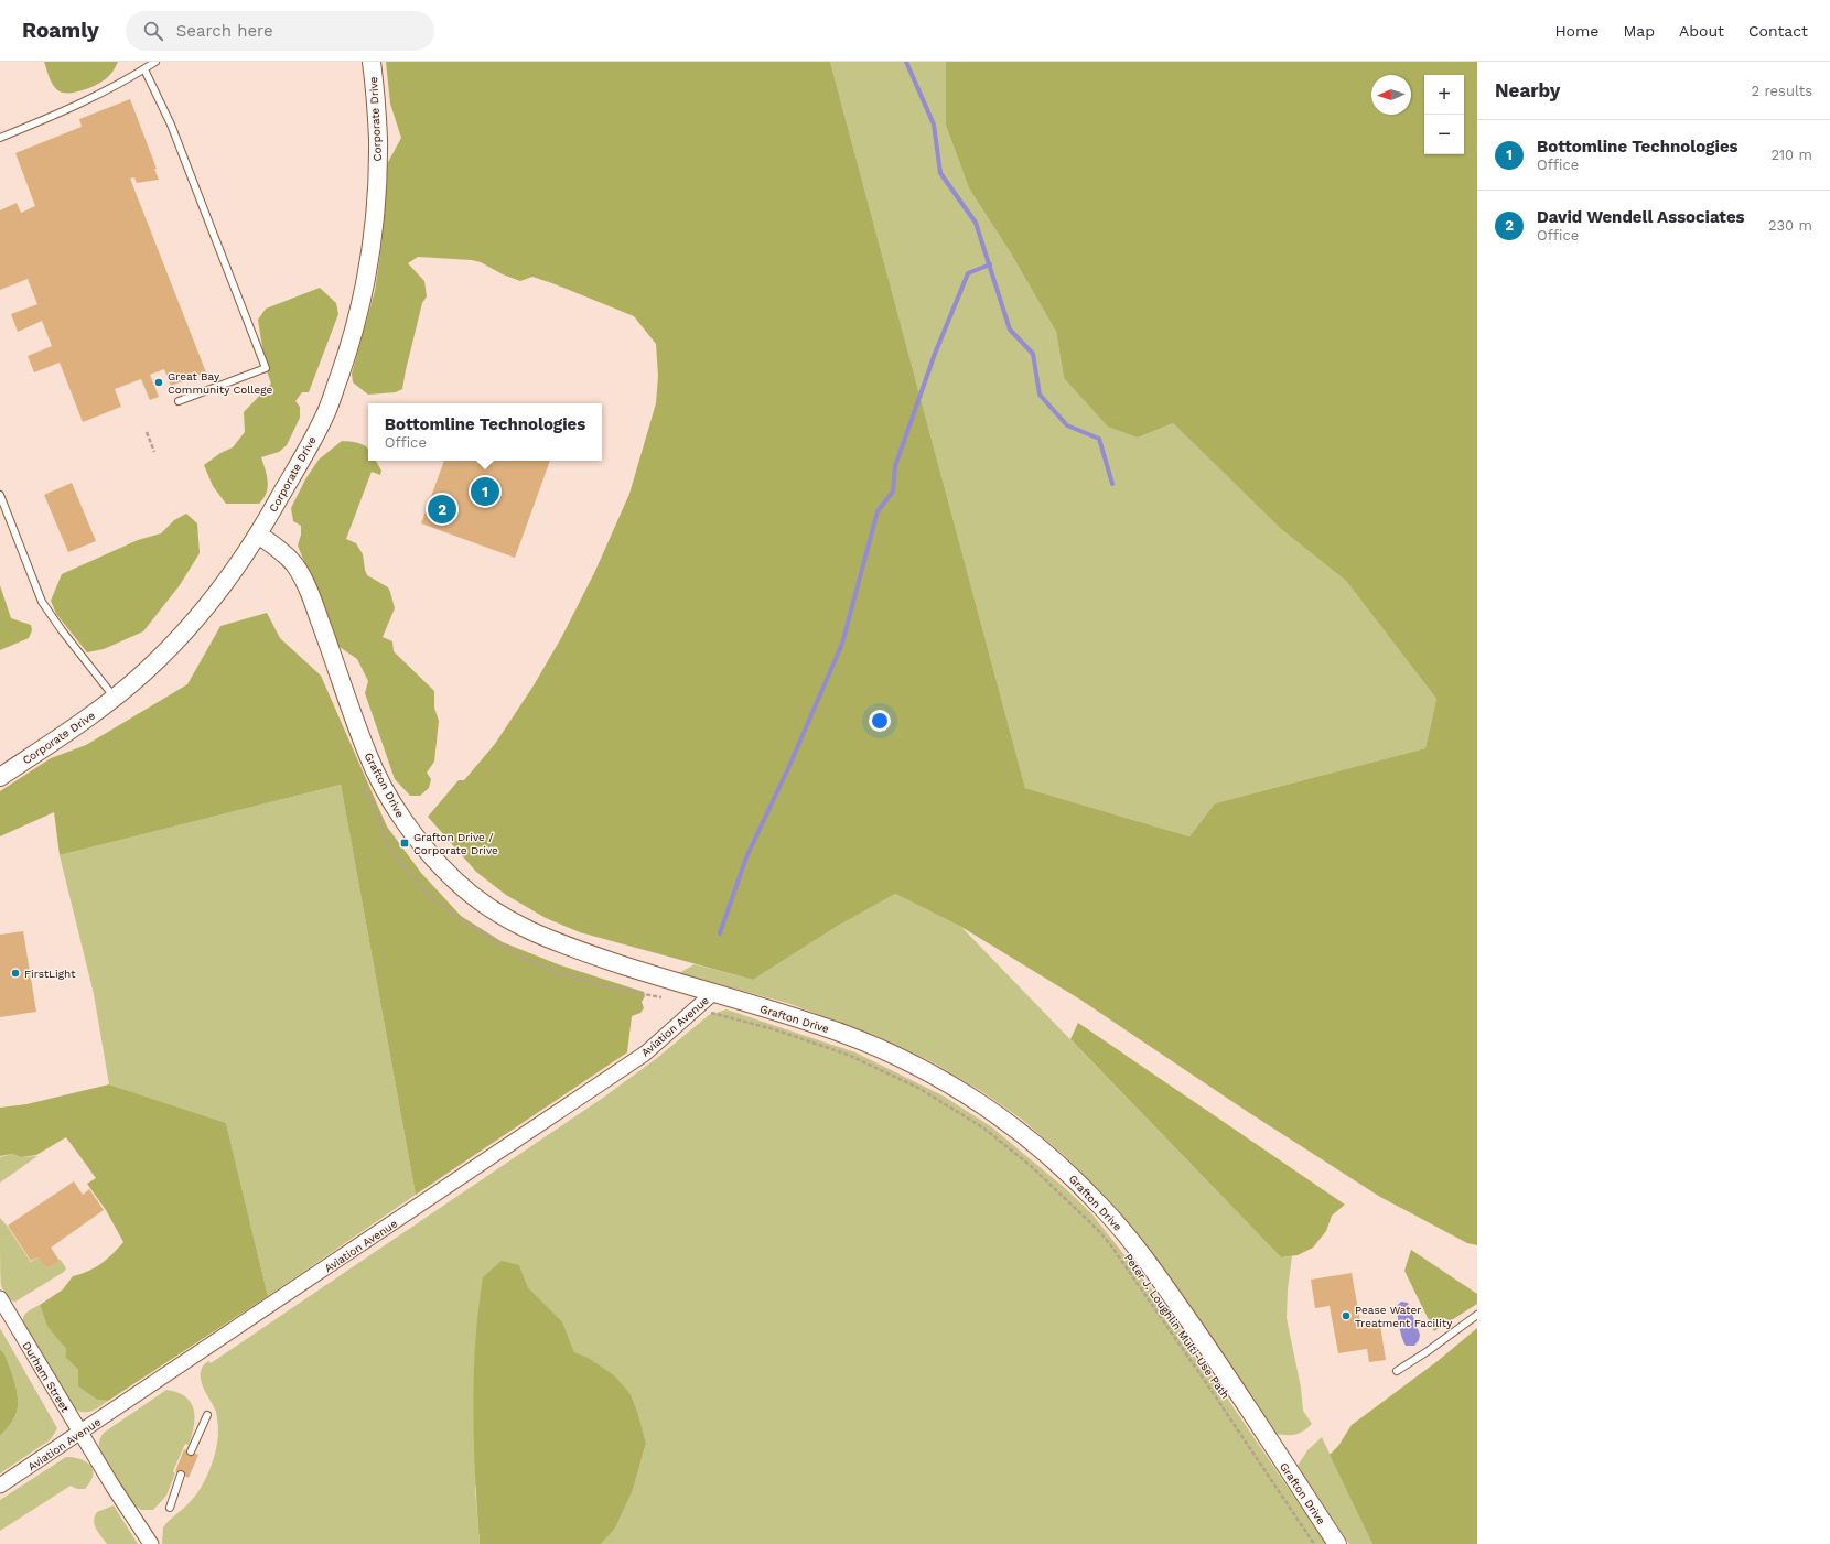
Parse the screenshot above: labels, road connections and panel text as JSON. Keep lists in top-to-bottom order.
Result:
{
  "streets": {
    "street": [
      "Corporate Drive",
      "Grafton Drive",
      "Aviation Avenue",
      "Durham Street"
    ],
    "path": ["Peter J. Loughlin Multi-Use Path"]
  },
  "crossings": [
    ["Corporate Drive", "Grafton Drive"],
    ["Grafton Drive", "Aviation Avenue"],
    ["Aviation Avenue", "Durham Street"]
  ],
  "places": {
    "other": ["Great Bay Community College", "FirstLight", "Pease Water Treatment Facility"],
    "transit": ["Grafton Drive / Corporate Drive"]
  },
  "north": "left",
  "page": {
    "header": "Roamly",
    "search": "Search here",
    "nav": [
      "Home",
      "Map",
      "About",
      "Contact"
    ],
    "heading": ["Nearby", "2 results"],
    "map_buttons": ["+", "−"],
    "list": [
      {
        "mark": "1",
        "name": "Bottomline Technologies",
        "note": "Office",
        "value": "210 m"
      },
      {
        "mark": "2",
        "name": "David Wendell Associates",
        "note": "Office",
        "value": "230 m"
      }
    ],
    "popup": ["Bottomline Technologies", "Office"],
    "pins": ["1", "2"]
  }
}
